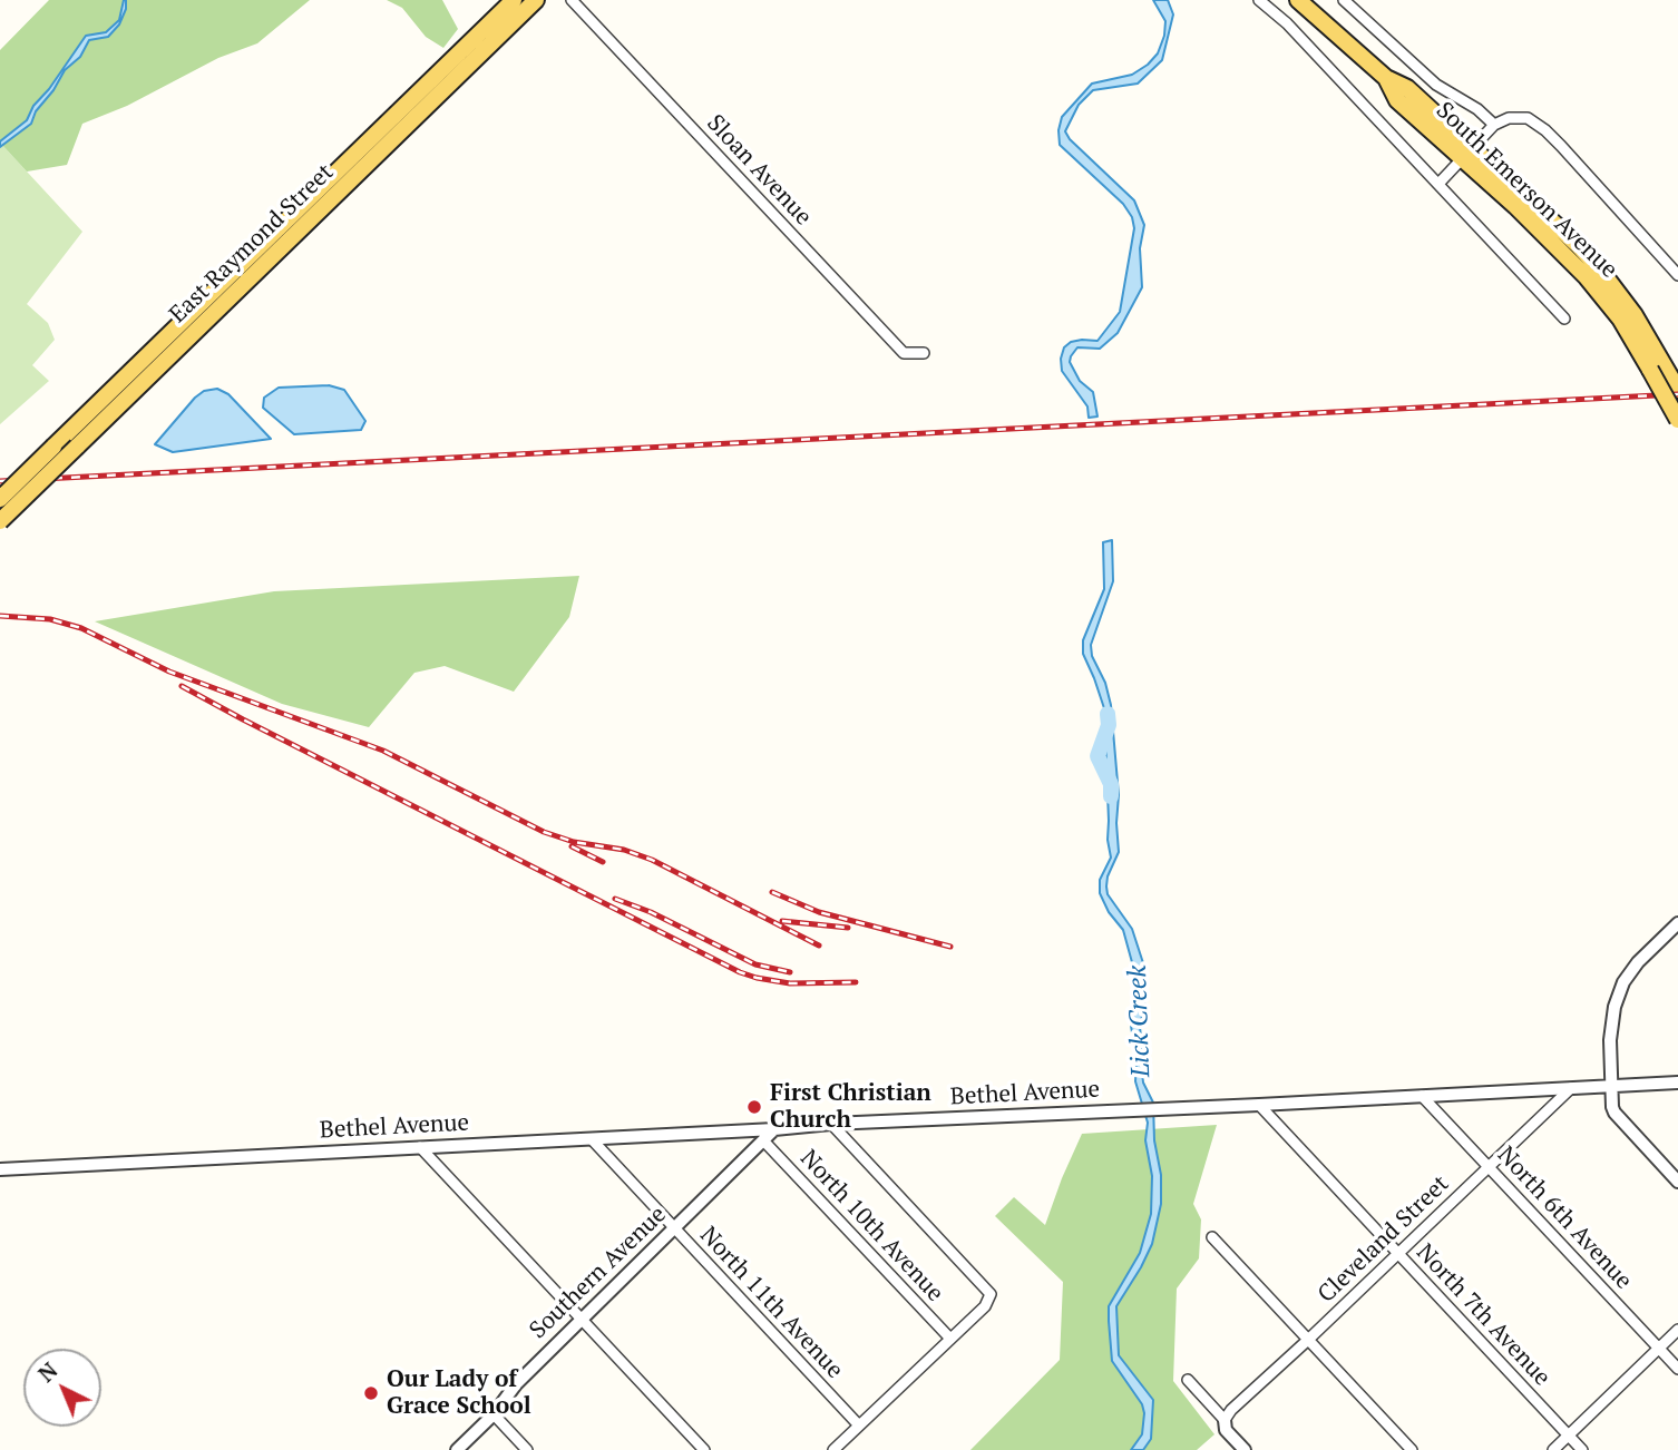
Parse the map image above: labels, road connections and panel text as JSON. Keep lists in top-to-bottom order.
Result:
{
  "streets": {
    "main road": ["South Emerson Avenue", "East Raymond Street"],
    "street": [
      "Sloan Avenue",
      "Bethel Avenue",
      "North 6th Avenue",
      "North 10th Avenue",
      "Cleveland Street",
      "Southern Avenue",
      "North 11th Avenue",
      "North 7th Avenue"
    ]
  },
  "crossings": [
    ["Bethel Avenue", "North 6th Avenue"],
    ["Bethel Avenue", "Cleveland Street"],
    ["Bethel Avenue", "Southern Avenue"],
    ["Bethel Avenue", "North 11th Avenue"],
    ["Bethel Avenue", "North 7th Avenue"],
    ["North 6th Avenue", "Cleveland Street"],
    ["North 10th Avenue", "Southern Avenue"],
    ["Cleveland Street", "North 7th Avenue"],
    ["Southern Avenue", "North 11th Avenue"]
  ],
  "water": ["Lick Creek"],
  "places": ["First Christian Church", "Our Lady of Grace School"],
  "north": "top left"
}
